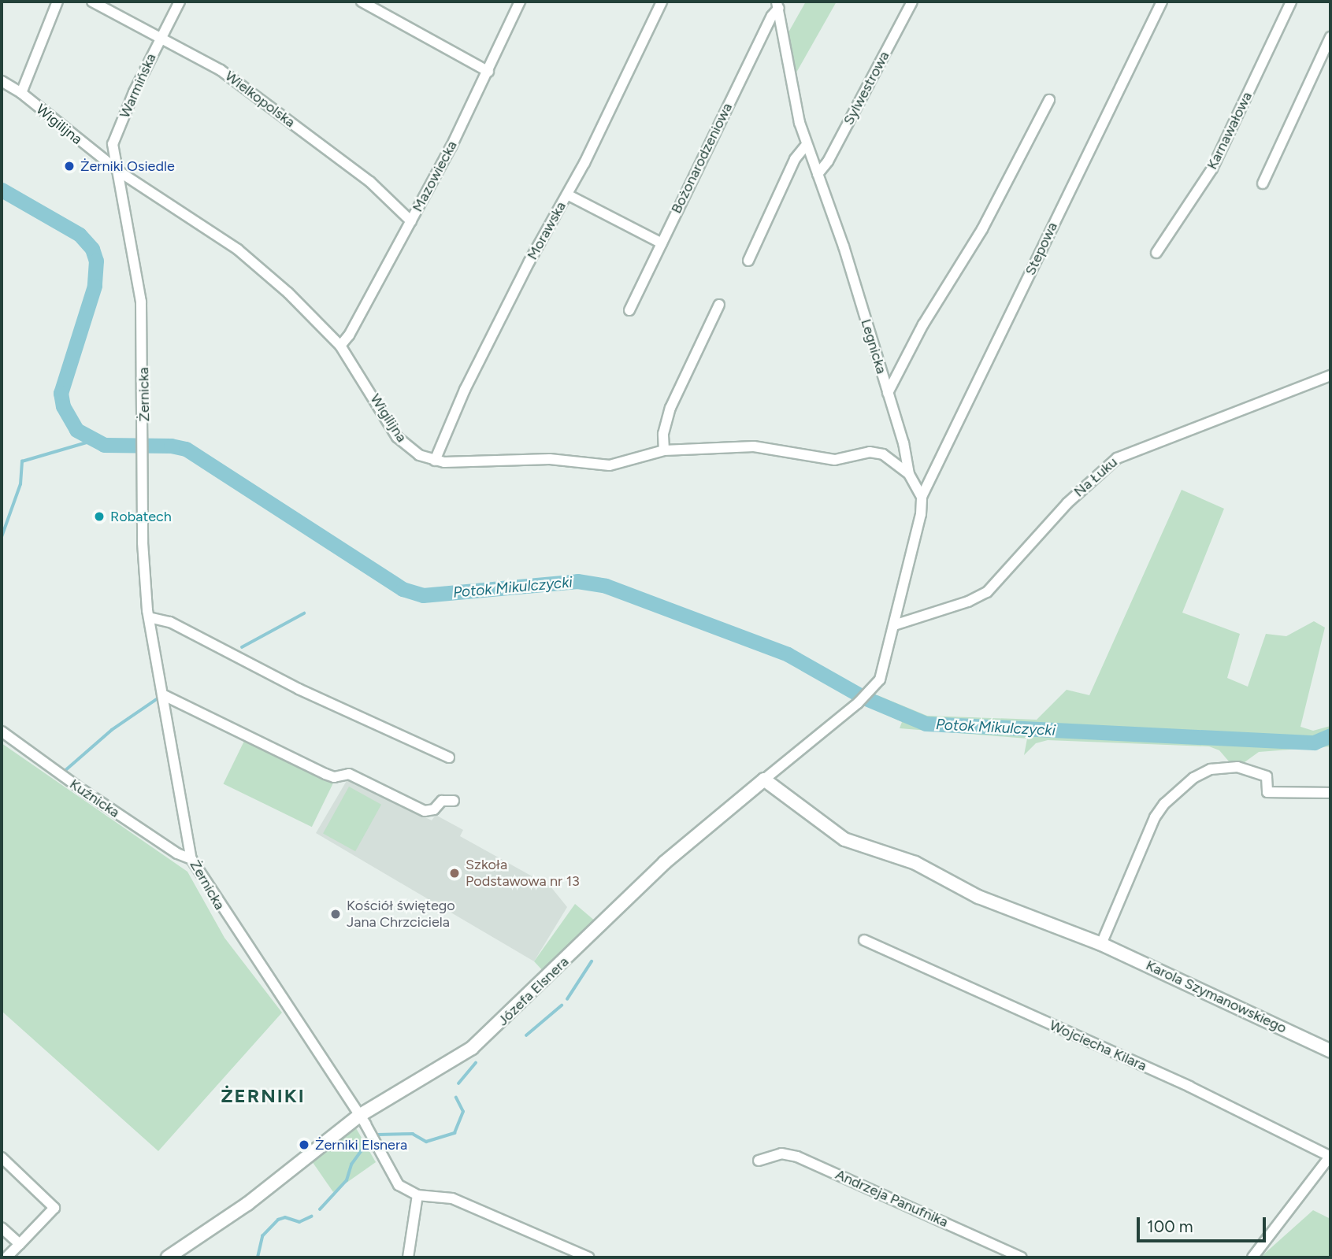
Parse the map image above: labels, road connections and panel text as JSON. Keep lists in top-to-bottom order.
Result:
{
  "streets": {
    "street": [
      "Warmińska",
      "Sylwestrowa",
      "Wielkopolska",
      "Wigilijna",
      "Karnawałowa",
      "Bożonarodzeniowa",
      "Mazowiecka",
      "Morawska",
      "Stepowa",
      "Legnicka",
      "Żernicka",
      "Na Łuku",
      "Kuźnicka",
      "Józefa Elsnera",
      "Karola Szymanowskiego",
      "Wojciecha Kilara",
      "Andrzeja Panufnika"
    ]
  },
  "crossings": [
    ["Warmińska", "Wielkopolska"],
    ["Warmińska", "Wigilijna"],
    ["Warmińska", "Żernicka"],
    ["Sylwestrowa", "Legnicka"],
    ["Wielkopolska", "Mazowiecka"],
    ["Wigilijna", "Mazowiecka"],
    ["Wigilijna", "Morawska"],
    ["Wigilijna", "Legnicka"],
    ["Wigilijna", "Żernicka"],
    ["Bożonarodzeniowa", "Legnicka"],
    ["Stepowa", "Legnicka"],
    ["Żernicka", "Kuźnicka"],
    ["Żernicka", "Józefa Elsnera"],
    ["Na Łuku", "Józefa Elsnera"],
    ["Józefa Elsnera", "Karola Szymanowskiego"]
  ],
  "districts": ["ŻERNIKI"],
  "water": ["Potok Mikulczycki"],
  "places": [
    "Żerniki Osiedle",
    "Robatech",
    "Szkoła Podstawowa nr 13",
    "Kościół świętego Jana Chrzciciela",
    "Żerniki Elsnera"
  ],
  "scale_bar": "100 m"
}
